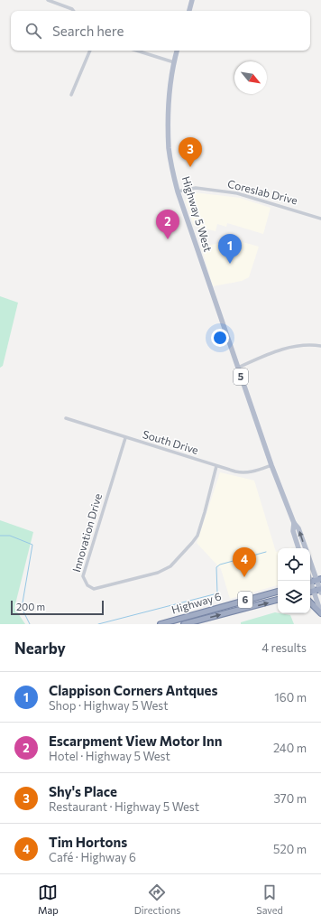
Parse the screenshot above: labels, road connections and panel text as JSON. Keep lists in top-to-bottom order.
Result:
{
  "streets": {
    "highway": ["6", "Highway 6"],
    "main road": ["Highway 5 West", "5"],
    "street": ["Coreslab Drive", "South Drive", "Innovation Drive"]
  },
  "crossings": [
    ["Coreslab Drive", "Highway 5 West"],
    ["Highway 5 West", "South Drive"],
    ["South Drive", "Innovation Drive"]
  ],
  "scale_bar": "200 m",
  "north": "bottom right",
  "page": {
    "search": "Search here",
    "pins": [
      "3",
      "2",
      "1",
      "4"
    ],
    "scale": "200 m",
    "heading": ["Nearby", "4 results"],
    "list": [
      {
        "mark": "1",
        "name": "Clappison Corners Antques",
        "note": "Shop · Highway 5 West",
        "value": "160 m"
      },
      {
        "mark": "2",
        "name": "Escarpment View Motor Inn",
        "note": "Hotel · Highway 5 West",
        "value": "240 m"
      },
      {
        "mark": "3",
        "name": "Shy's Place",
        "note": "Restaurant · Highway 5 West",
        "value": "370 m"
      },
      {
        "mark": "4",
        "name": "Tim Hortons",
        "note": "Café · Highway 6",
        "value": "520 m"
      }
    ],
    "nav": ["Map", "Directions", "Saved"]
  }
}
